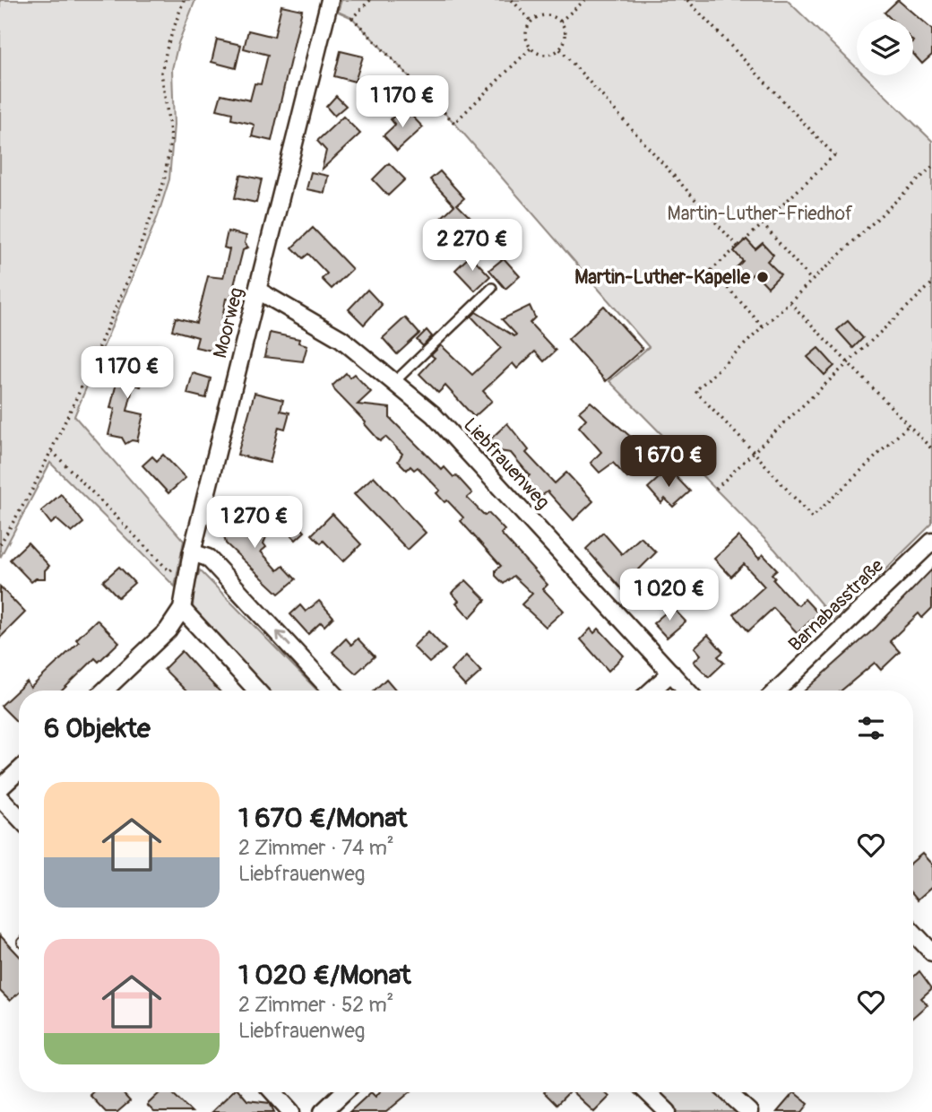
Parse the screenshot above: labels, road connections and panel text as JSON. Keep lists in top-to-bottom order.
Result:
{
  "streets": {
    "street": ["Moorweg", "Liebfrauenweg", "Barnabasstraße"]
  },
  "crossings": [
    ["Moorweg", "Liebfrauenweg"]
  ],
  "parks": ["Martin-Luther-Friedhof"],
  "places": ["Martin-Luther-Kapelle"],
  "page": {
    "price": [
      "1 170 €",
      "2 270 €",
      "1 170 €",
      "1 670 €",
      "1 270 €",
      "1 020 €"
    ],
    "heading": "6 Objekte",
    "list": [
      {
        "name": "1 670 €/Monat",
        "note": "2 Zimmer · 74 m² · Liebfrauenweg"
      },
      {
        "name": "1 020 €/Monat",
        "note": "2 Zimmer · 52 m² · Liebfrauenweg"
      }
    ]
  }
}
